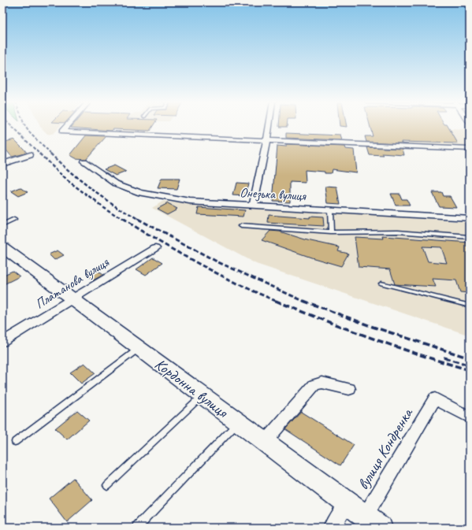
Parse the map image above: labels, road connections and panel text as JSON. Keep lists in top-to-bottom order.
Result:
{
  "streets": {
    "main road": ["Кордонна вулиця"],
    "street": ["Онезька вулиця", "Платанова вулиця", "вулиця Кондренка"]
  },
  "crossings": [
    ["Платанова вулиця", "Кордонна вулиця"],
    ["Кордонна вулиця", "вулиця Кондренка"]
  ]
}
